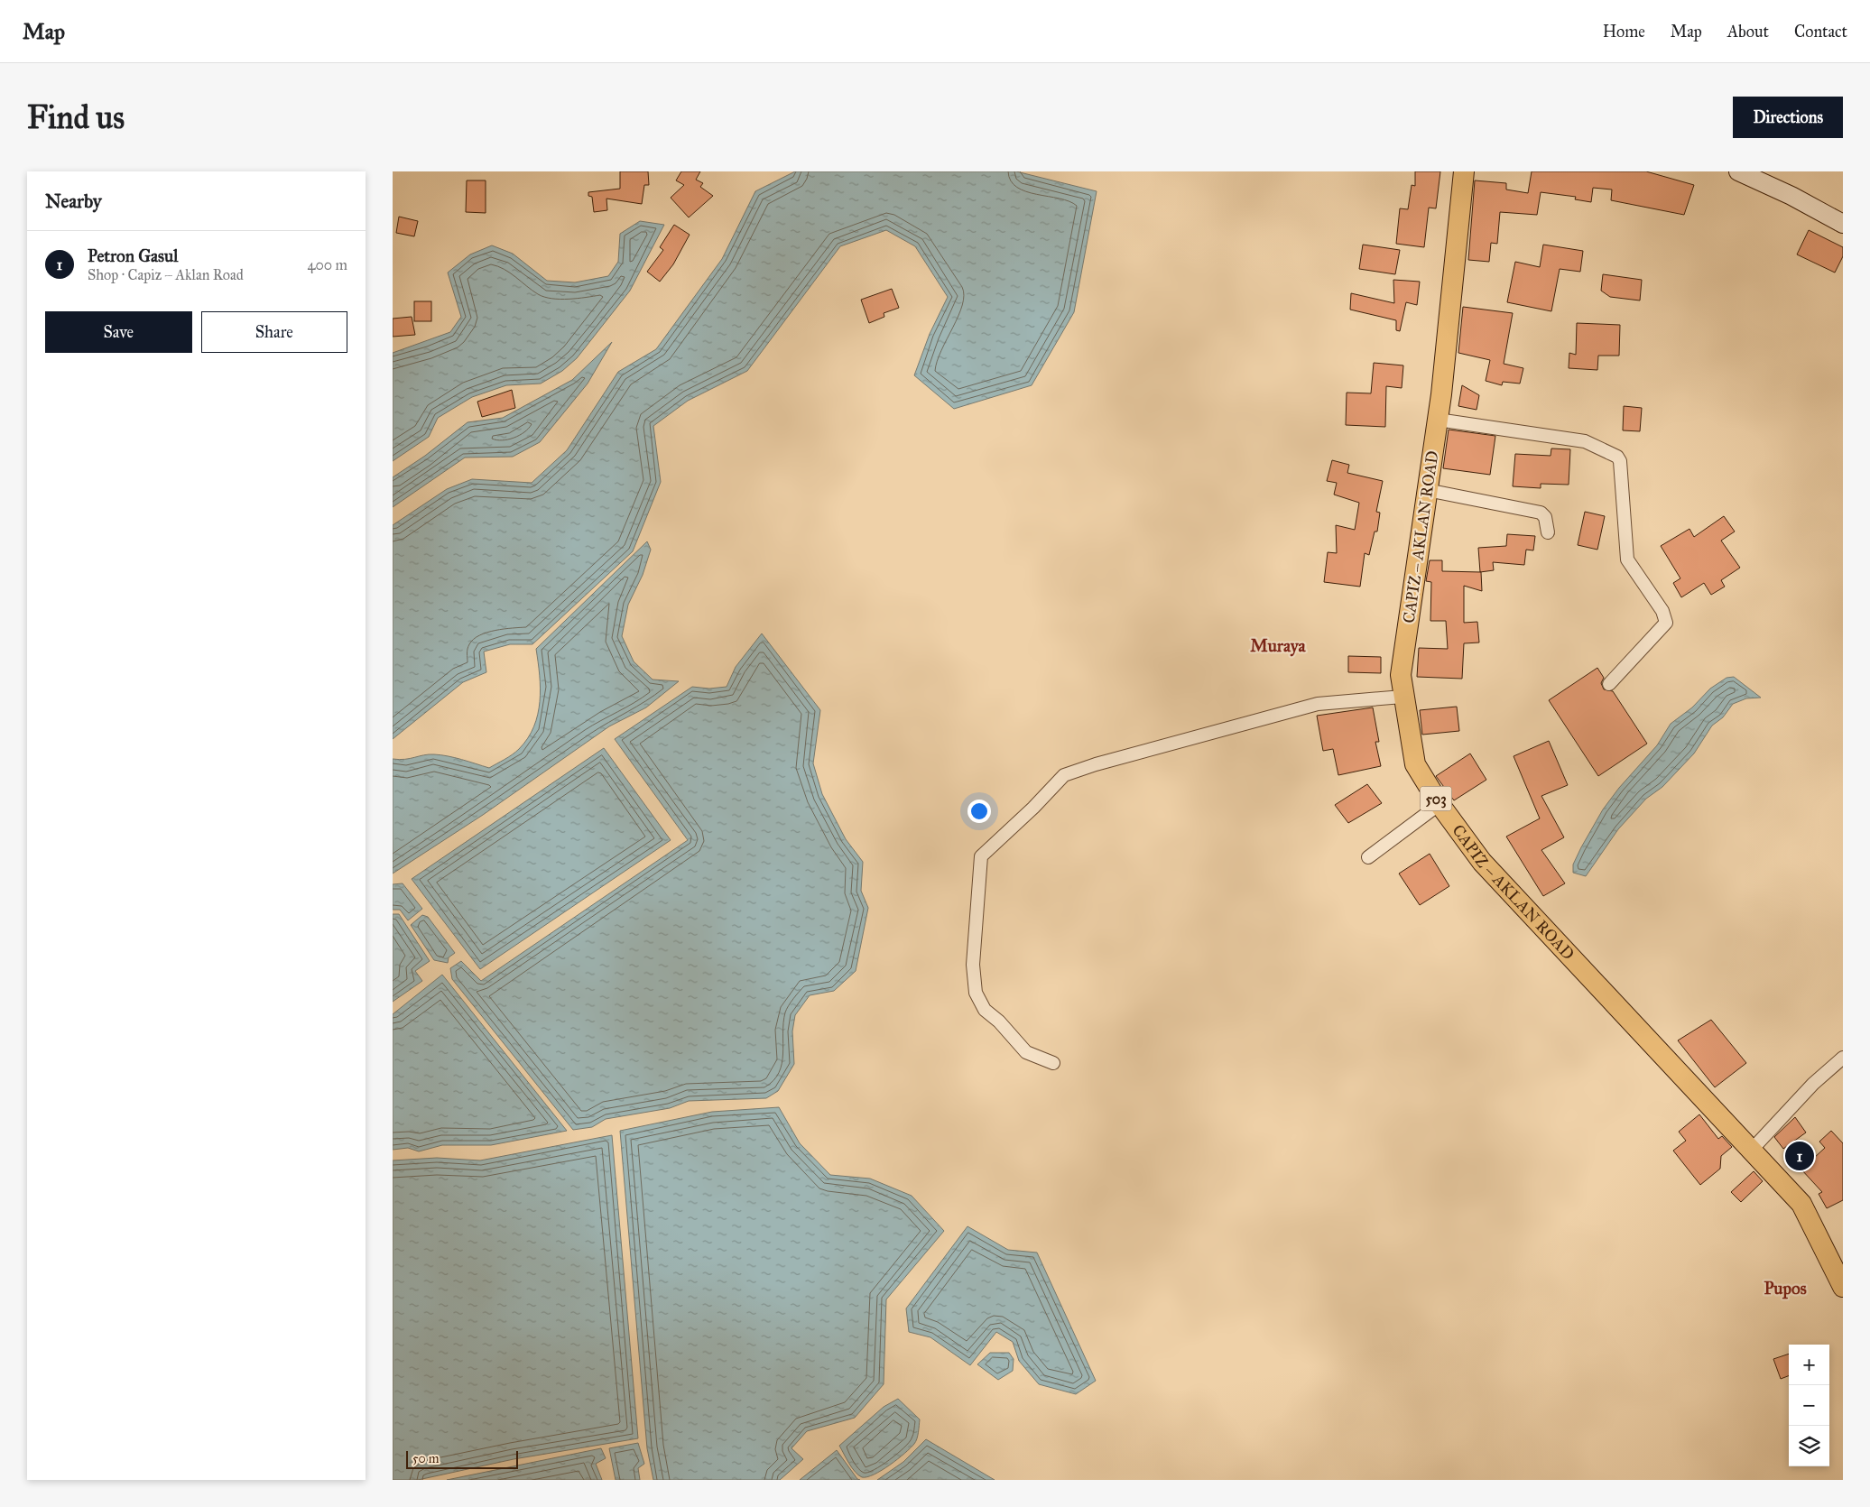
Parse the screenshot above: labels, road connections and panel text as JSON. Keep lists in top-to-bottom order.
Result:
{
  "streets": {
    "main road": ["CAPIZ – AKLAN ROAD", "503"]
  },
  "districts": ["Muraya", "Pupos"],
  "scale_bar": "50 m",
  "page": {
    "header": "Map",
    "nav": [
      "Home",
      "Map",
      "About",
      "Contact"
    ],
    "buttons": [
      "Directions",
      ["Save", "Share"]
    ],
    "title": "Find us",
    "heading": "Nearby",
    "list": [
      {
        "mark": "1",
        "name": "Petron Gasul",
        "note": "Shop · Capiz – Aklan Road",
        "value": "400 m"
      }
    ],
    "pins": "1",
    "map_buttons": ["+", "−"],
    "scale": "50 m"
  }
}
